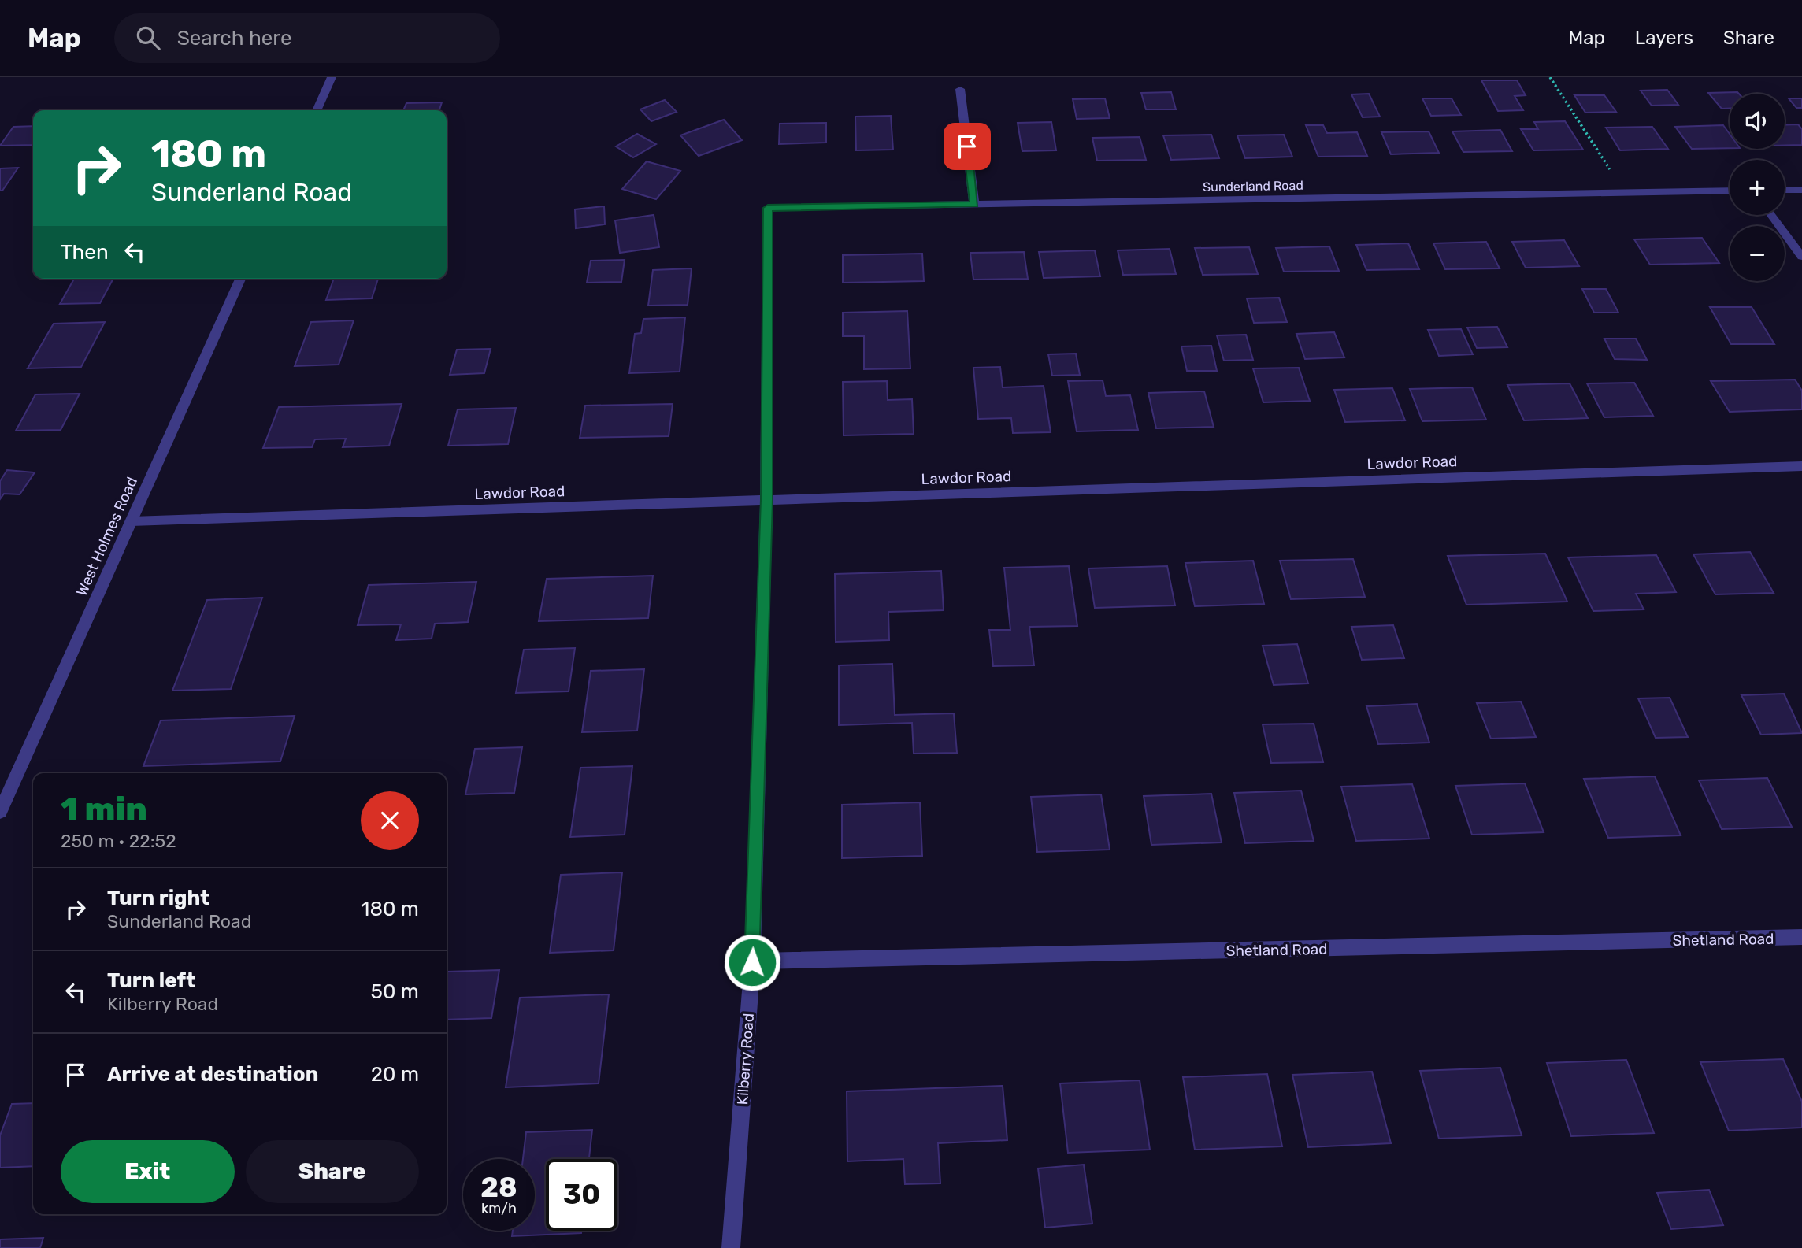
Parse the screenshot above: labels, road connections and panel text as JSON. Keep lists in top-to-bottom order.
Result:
{
  "streets": {
    "street": [
      "Sunderland Road",
      "Lawdor Road",
      "West Holmes Road",
      "Shetland Road",
      "Kilberry Road"
    ]
  },
  "crossings": [
    ["Sunderland Road", "Kilberry Road"],
    ["Lawdor Road", "West Holmes Road"],
    ["Lawdor Road", "Kilberry Road"],
    ["Shetland Road", "Kilberry Road"]
  ],
  "page": {
    "header": "Map",
    "search": "Search here",
    "nav": ["Map", "Layers", "Share"],
    "map_buttons": ["+", "−"],
    "turn": ["180 m", "Sunderland Road"],
    "then": "Then",
    "heading": ["1 min", "250 m · 22:52"],
    "list": [
      {
        "name": "Turn right",
        "note": "Sunderland Road",
        "value": "180 m"
      },
      {
        "name": "Turn left",
        "note": "Kilberry Road",
        "value": "50 m"
      },
      {
        "name": "Arrive at destination",
        "value": "20 m"
      }
    ],
    "buttons": ["Exit", "Share"],
    "speed": "28 km/h",
    "limit": "30"
  }
}
